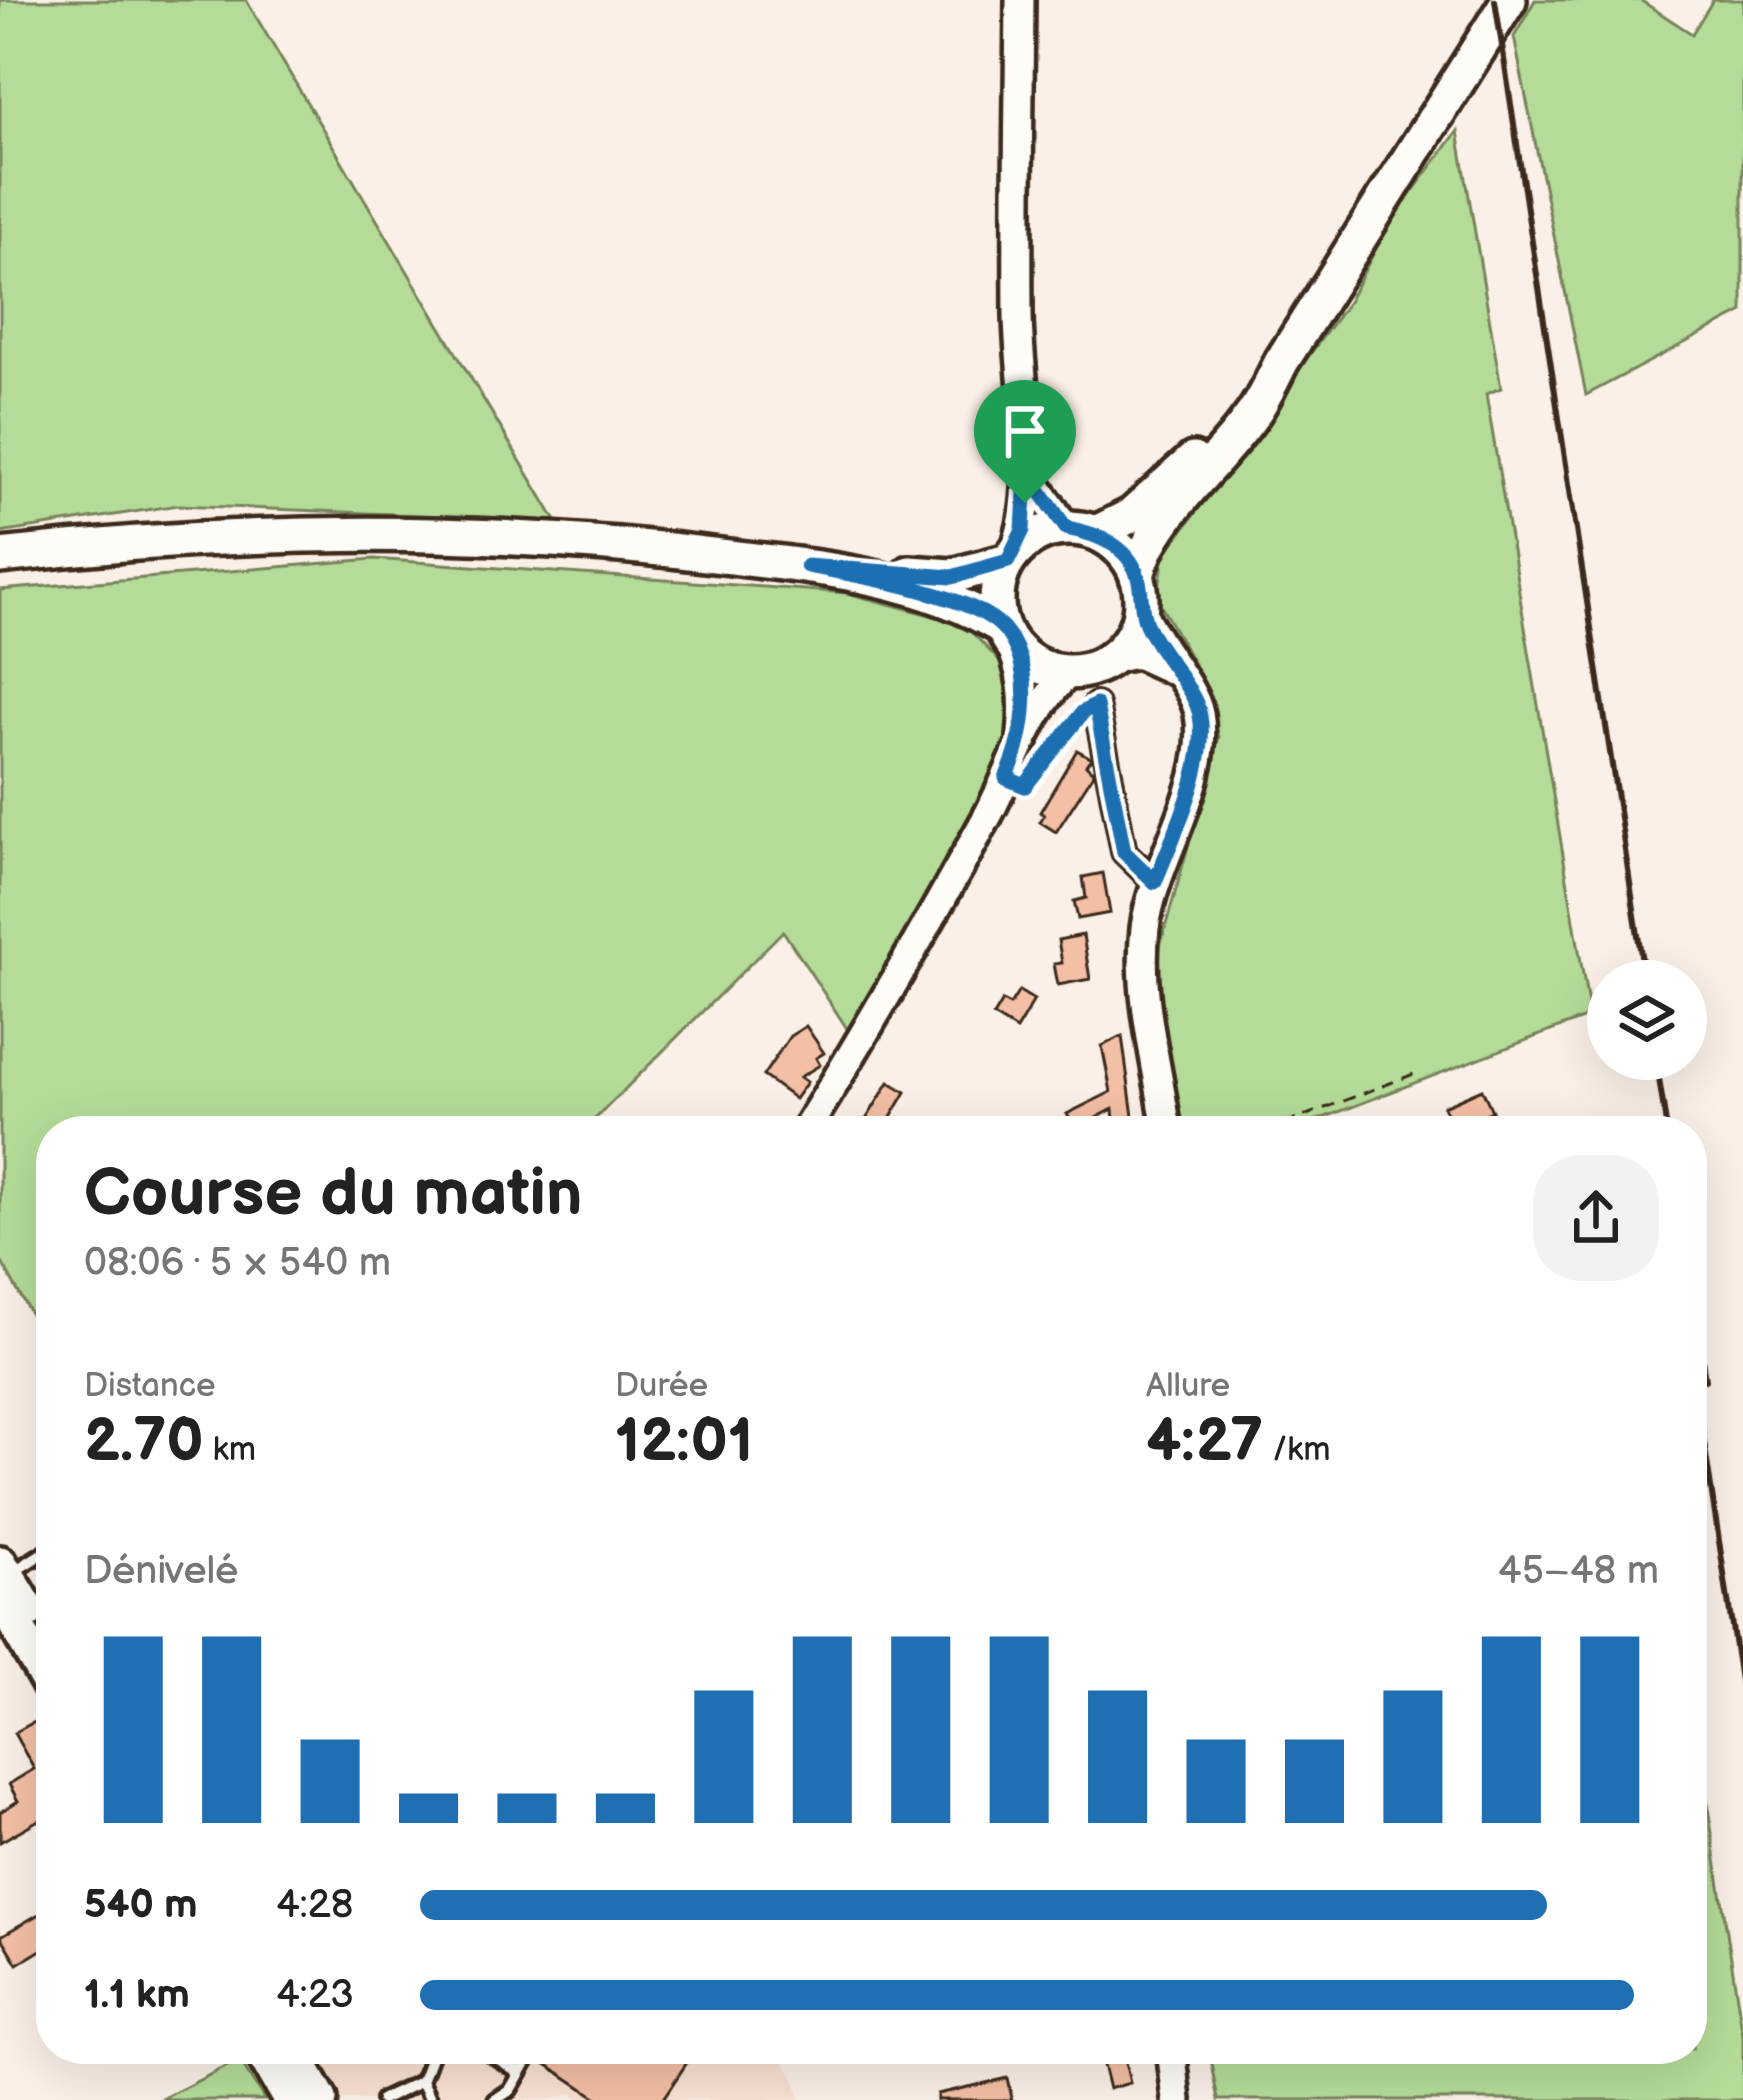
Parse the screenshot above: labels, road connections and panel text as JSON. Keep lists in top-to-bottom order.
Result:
{
  "page": {
    "heading": ["Course du matin", "08:06 · 5 × 540 m"],
    "stats": [
      ["Distance", "2.70 km"],
      ["Durée", "12:01"],
      ["Allure", "4:27 /km"]
    ],
    "chart": ["Dénivelé", "45–48 m"],
    "list": [
      {
        "name": "540 m",
        "note": "4:28"
      },
      {
        "name": "1.1 km",
        "note": "4:23"
      }
    ]
  }
}
